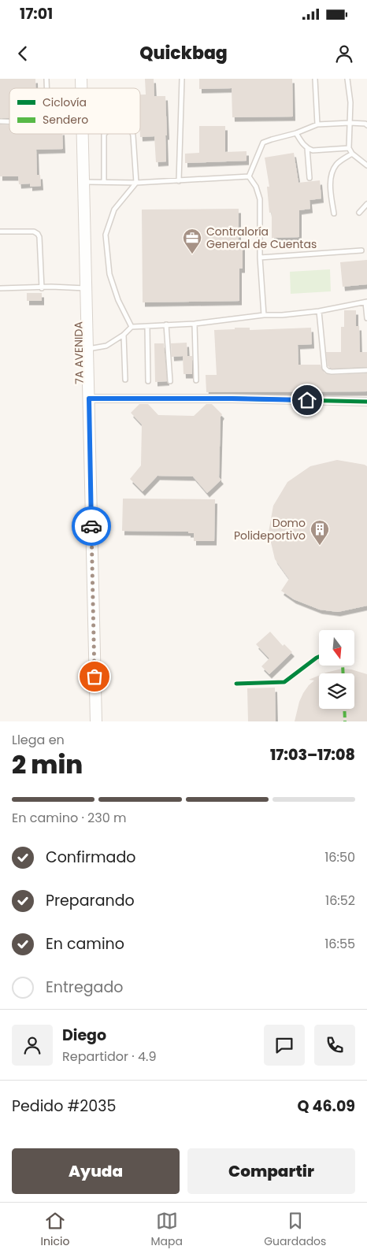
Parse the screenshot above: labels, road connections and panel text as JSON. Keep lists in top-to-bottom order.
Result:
{
  "streets": {
    "main road": ["7A AVENIDA"]
  },
  "places": {
    "office": ["Contraloría General de Cuentas"],
    "building": ["Domo Polideportivo"]
  },
  "legend": ["Ciclovía", "Sendero"],
  "north": "bottom",
  "page": {
    "status": "17:01",
    "header": "Quickbag",
    "heading": ["2 min", "Llega en", "17:03–17:08"],
    "panel": [
      "Diego",
      "Repartidor · 4.9",
      "Pedido #2035",
      "Q 46.09"
    ],
    "bar": "En camino · 230 m",
    "list": [
      ["Confirmado", "16:50"],
      ["Preparando", "16:52"],
      ["En camino", "16:55"],
      "Entregado"
    ],
    "buttons": ["Ayuda", "Compartir"],
    "tabs": ["Inicio", "Mapa", "Guardados"]
  }
}
